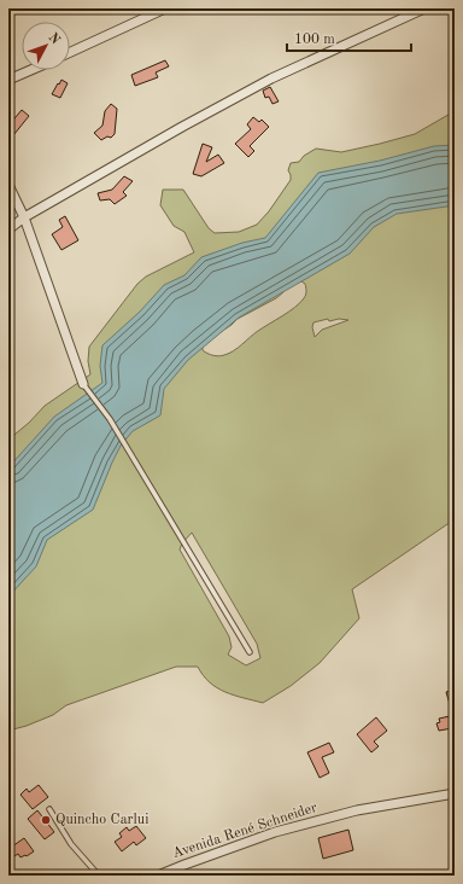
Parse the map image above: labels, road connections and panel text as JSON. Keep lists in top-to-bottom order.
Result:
{
  "streets": {
    "street": ["Avenida René Schneider"]
  },
  "places": ["Quincho Carlui"],
  "scale_bar": "100 m",
  "north": "top right"
}
